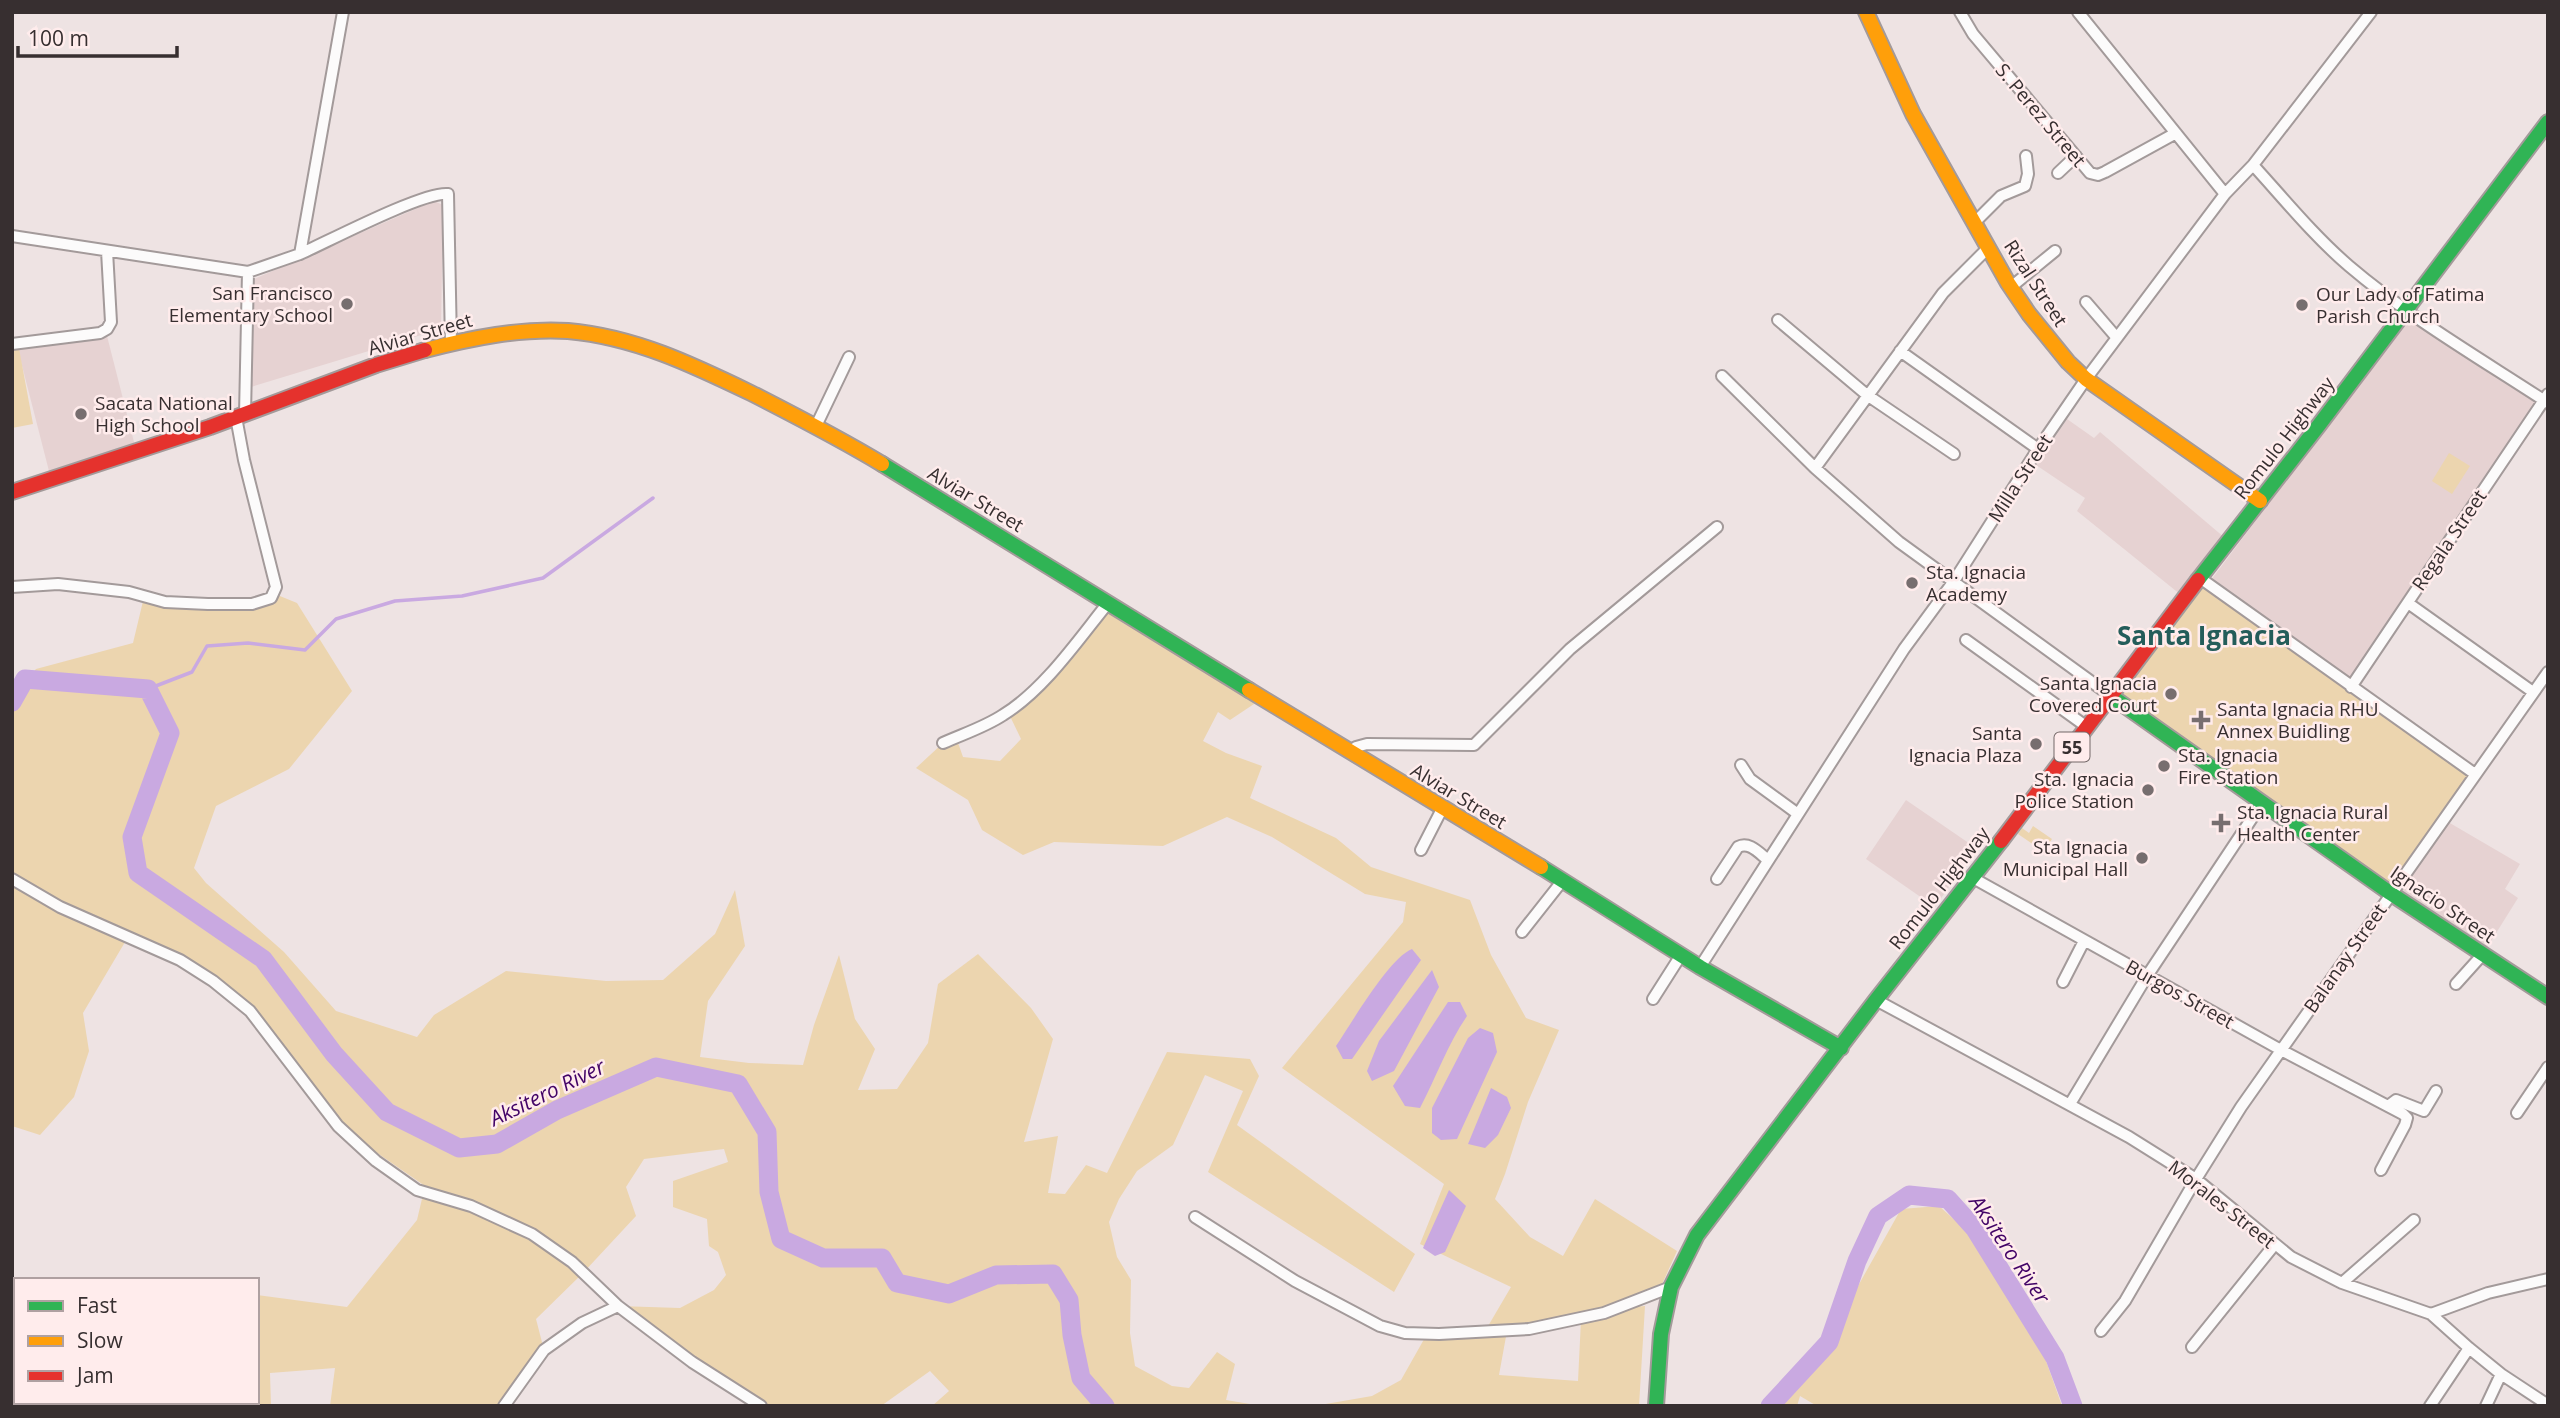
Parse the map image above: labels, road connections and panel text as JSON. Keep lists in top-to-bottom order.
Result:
{
  "streets": {
    "main road": [
      "Rizal Street",
      "Alviar Street",
      "Romulo Highway",
      "55",
      "Ignacio Street"
    ],
    "street": [
      "S. Perez Street",
      "Milla Street",
      "Regala Street",
      "Balanay Street",
      "Burgos Street",
      "Morales Street"
    ]
  },
  "crossings": [
    ["Rizal Street", "Romulo Highway"],
    ["Rizal Street", "Milla Street"],
    ["Alviar Street", "Romulo Highway"],
    ["Alviar Street", "Milla Street"],
    ["Romulo Highway", "Ignacio Street"],
    ["Romulo Highway", "Burgos Street"],
    ["Romulo Highway", "Morales Street"],
    ["Ignacio Street", "Balanay Street"],
    ["Balanay Street", "Burgos Street"],
    ["Balanay Street", "Morales Street"]
  ],
  "districts": ["Santa Ignacia"],
  "water": ["Aksitero River"],
  "places": {
    "other": [
      "San Francisco Elementary School",
      "Our Lady of Fatima Parish Church",
      "Sacata National High School",
      "Sta. Ignacia Academy",
      "Santa Ignacia Covered Court",
      "Santa Ignacia Plaza",
      "Sta. Ignacia Fire Station",
      "Sta. Ignacia Police Station",
      "Sta Ignacia Municipal Hall"
    ],
    "health": ["Santa Ignacia RHU Annex Buidling", "Sta. Ignacia Rural Health Center"]
  },
  "legend": ["Fast", "Slow", "Jam"],
  "scale_bar": "100 m"
}
